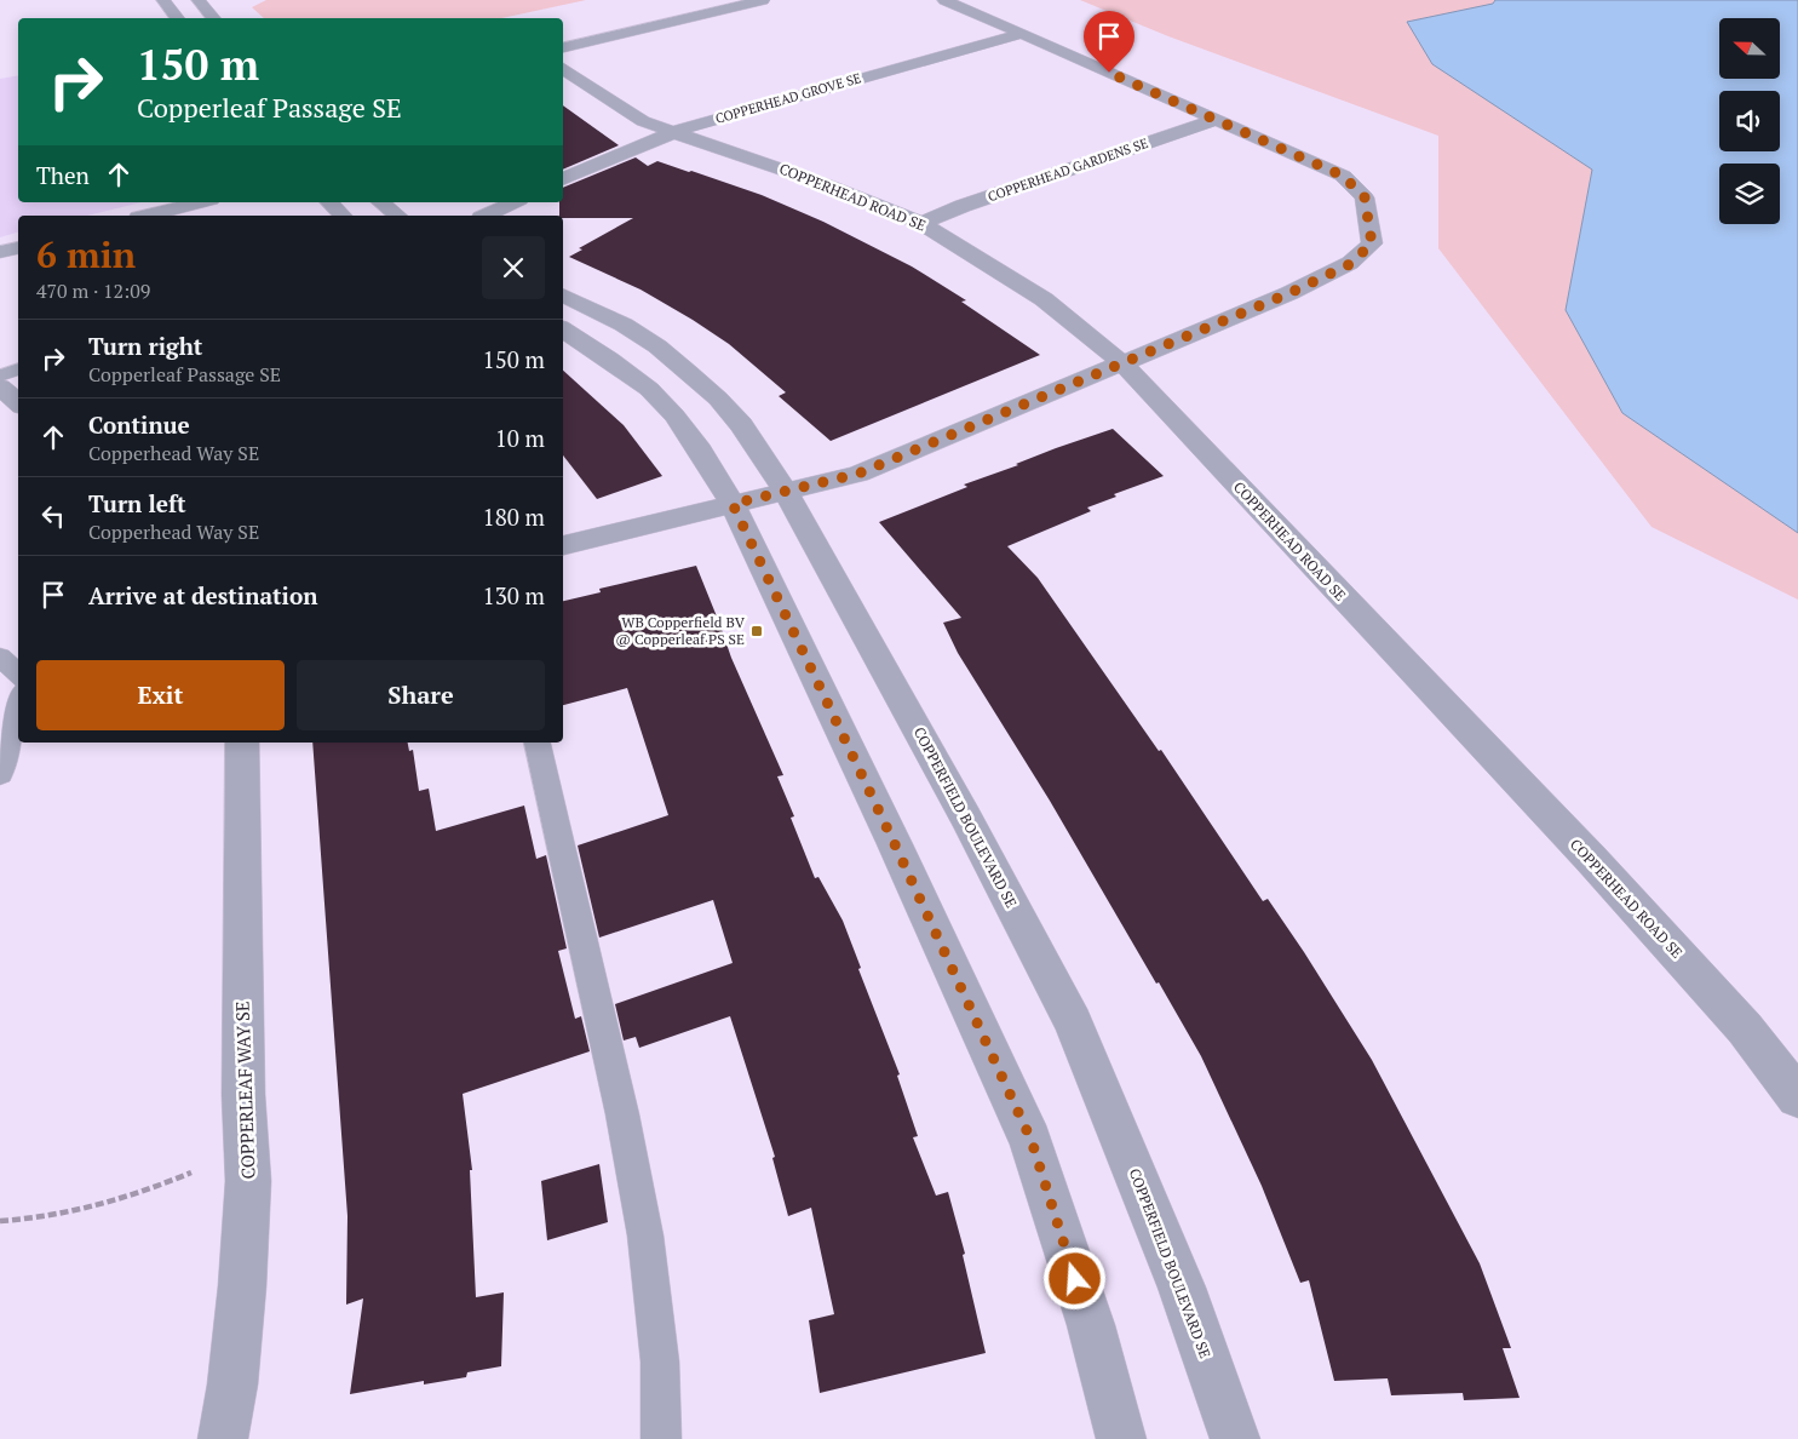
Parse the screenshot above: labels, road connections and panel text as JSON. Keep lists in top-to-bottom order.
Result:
{
  "streets": {
    "street": [
      "COPPERHEAD GROVE SE",
      "COPPERHEAD GARDENS SE",
      "COPPERHEAD ROAD SE",
      "COPPERFIELD BOULEVARD SE",
      "COPPERLEAF WAY SE"
    ]
  },
  "crossings": [
    ["COPPERHEAD GROVE SE", "COPPERHEAD ROAD SE"],
    ["COPPERHEAD GARDENS SE", "COPPERHEAD ROAD SE"]
  ],
  "places": {
    "transit": ["WB Copperfield BV @ Copperleaf PS SE"]
  },
  "north": "left",
  "page": {
    "turn": ["150 m", "Copperleaf Passage SE"],
    "then": "Then",
    "heading": ["6 min", "470 m · 12:09"],
    "list": [
      {
        "name": "Turn right",
        "note": "Copperleaf Passage SE",
        "value": "150 m"
      },
      {
        "name": "Continue",
        "note": "Copperhead Way SE",
        "value": "10 m"
      },
      {
        "name": "Turn left",
        "note": "Copperhead Way SE",
        "value": "180 m"
      },
      {
        "name": "Arrive at destination",
        "value": "130 m"
      }
    ],
    "buttons": ["Exit", "Share"]
  }
}
